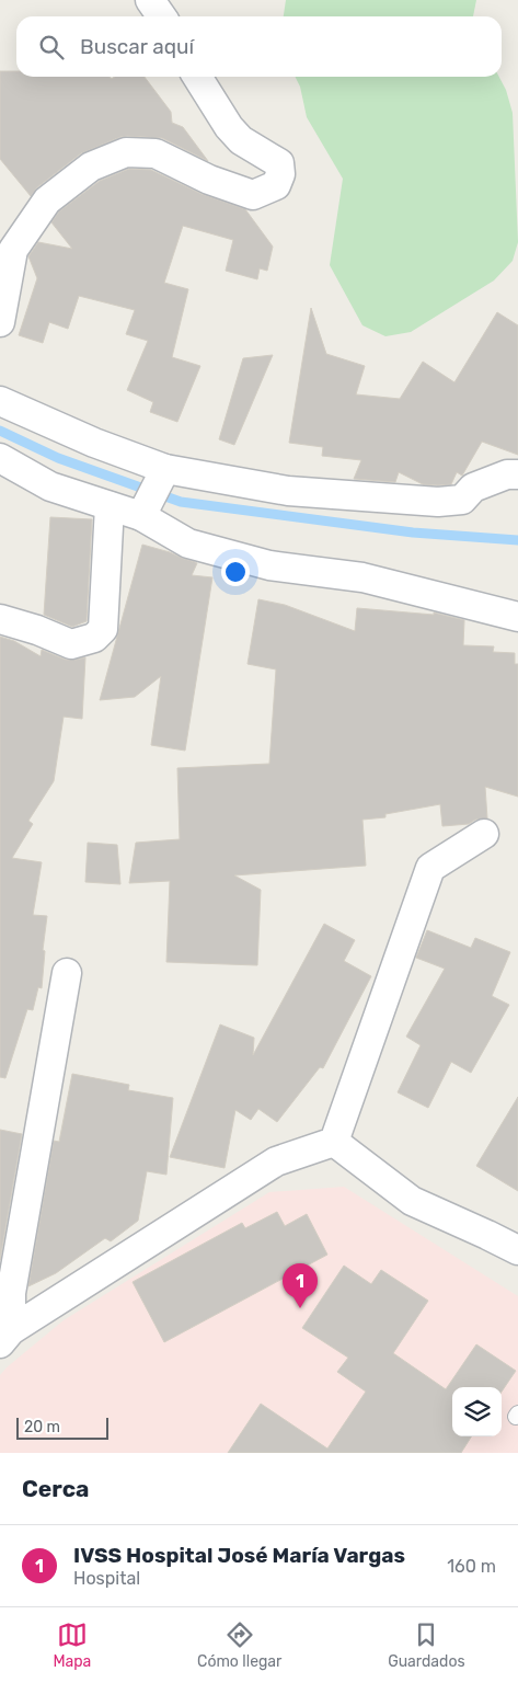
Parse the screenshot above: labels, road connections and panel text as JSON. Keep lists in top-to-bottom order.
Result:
{
  "scale_bar": "20 m",
  "page": {
    "search": "Buscar aquí",
    "pins": "1",
    "scale": "20 m",
    "heading": "Cerca",
    "list": [
      {
        "mark": "1",
        "name": "IVSS Hospital José María Vargas",
        "note": "Hospital",
        "value": "160 m"
      }
    ],
    "nav": ["Mapa", "Cómo llegar", "Guardados"]
  }
}
